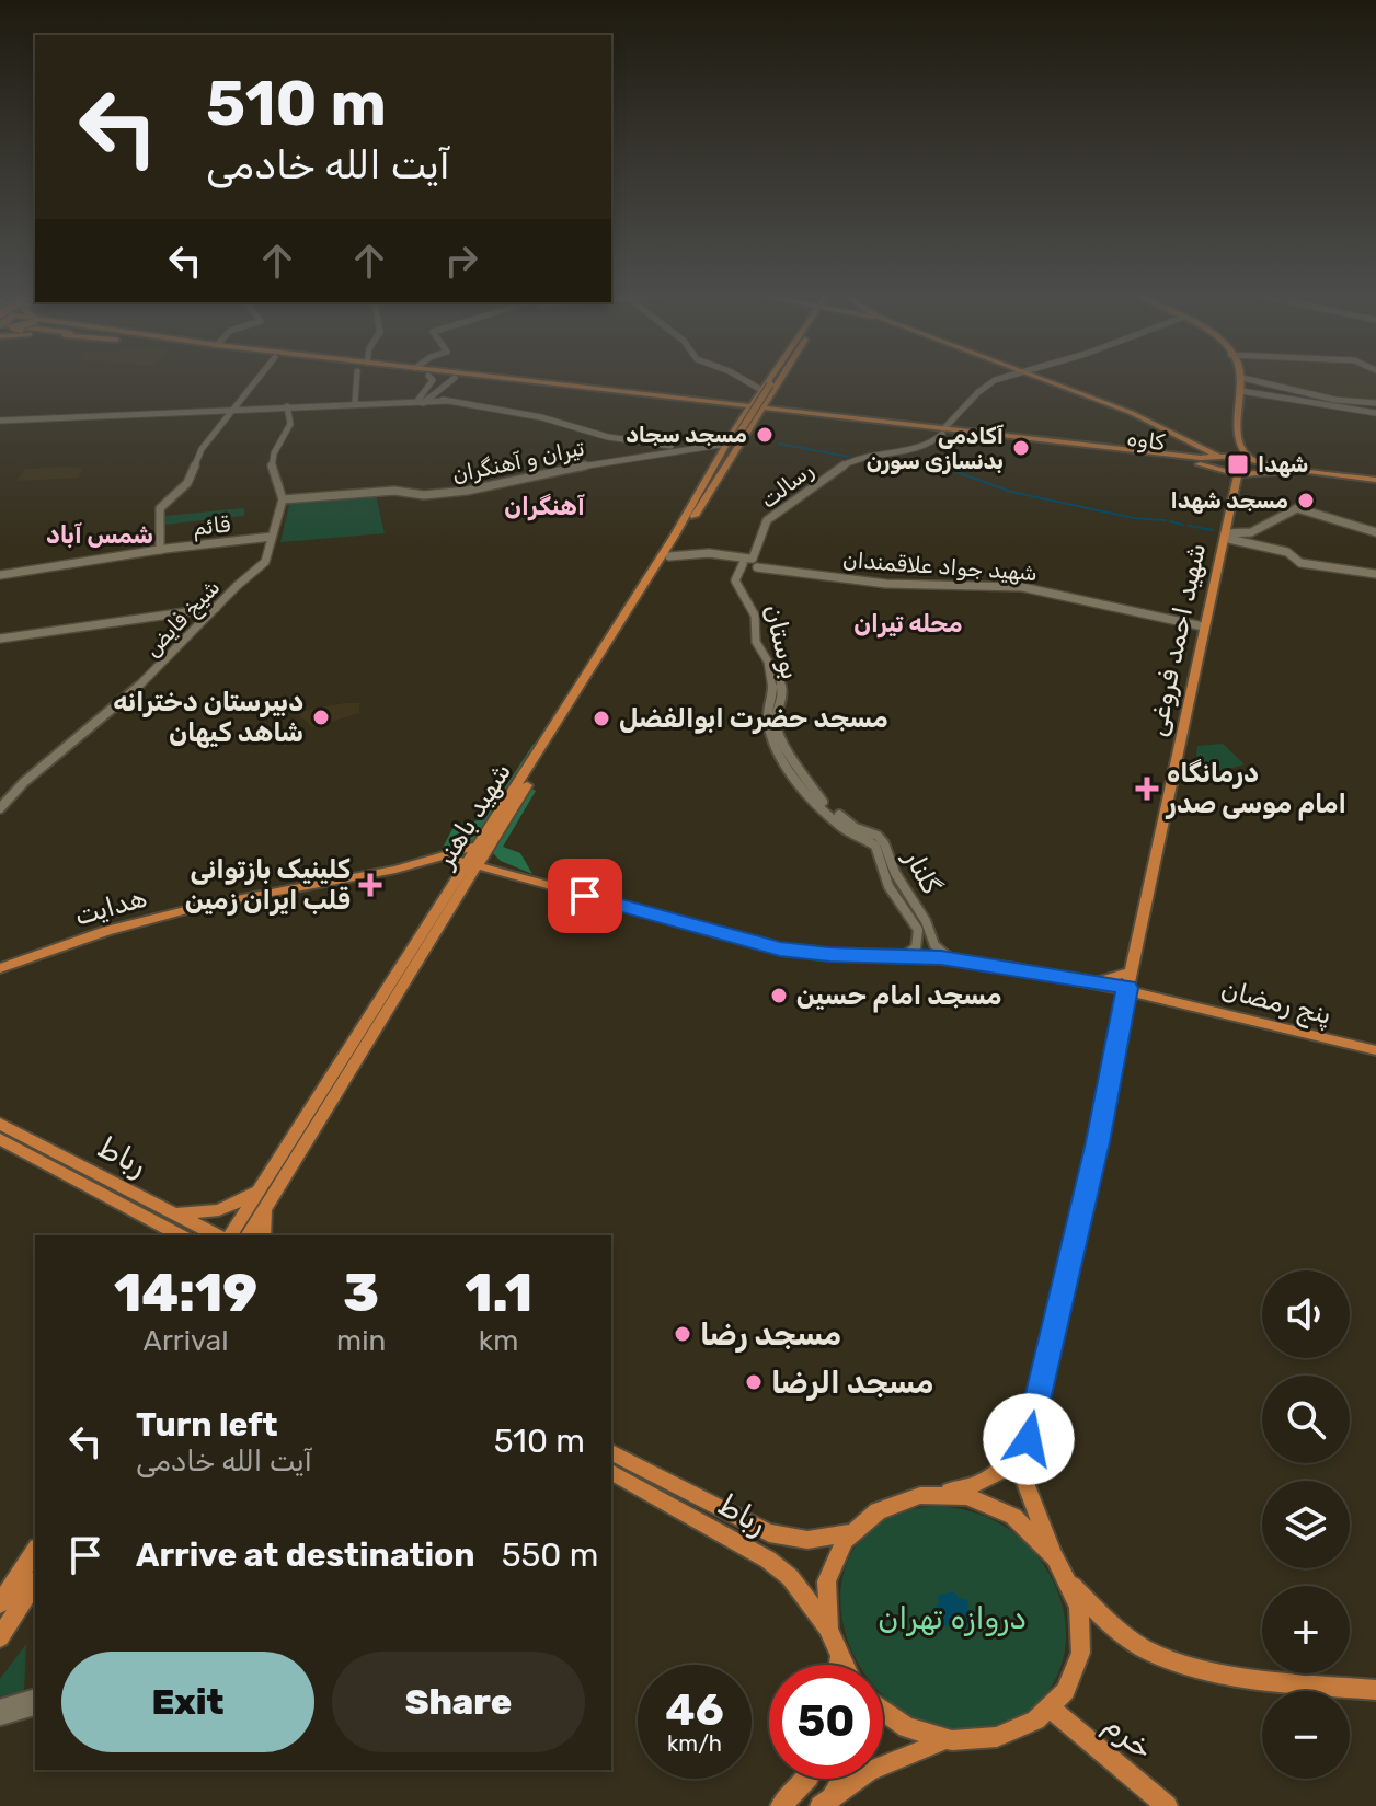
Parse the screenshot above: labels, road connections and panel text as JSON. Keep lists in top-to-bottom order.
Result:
{
  "streets": {
    "main road": [
      "کاوه",
      "شهید احمد فروغی",
      "شهید باهنر",
      "هدایت",
      "پنج رمضان",
      "رباط",
      "خرم"
    ],
    "street": [
      "تیران و آهنگران",
      "رسالت",
      "قائم",
      "شهید جواد علاقمندان",
      "شیخ فایض",
      "بوستان",
      "گلنار"
    ]
  },
  "crossings": [
    ["کاوه", "رسالت"],
    ["کاوه", "شهید باهنر"],
    ["تیران و آهنگران", "شیخ فایض"],
    ["تیران و آهنگران", "شهید باهنر"],
    ["رسالت", "شهید جواد علاقمندان"],
    ["رسالت", "بوستان"],
    ["قائم", "شیخ فایض"],
    ["شهید جواد علاقمندان", "شهید احمد فروغی"],
    ["شهید جواد علاقمندان", "بوستان"],
    ["شهید جواد علاقمندان", "شهید باهنر"],
    ["شهید احمد فروغی", "پنج رمضان"],
    ["بوستان", "گلنار"],
    ["شهید باهنر", "هدایت"]
  ],
  "districts": ["آهنگران", "شمس آباد", "محله تیران"],
  "parks": ["دروازه تهران"],
  "places": {
    "other": [
      "مسجد سجاد",
      "آکادمی بدنسازی سورن",
      "مسجد شهدا",
      "دبیرستان دخترانه شاهد کیهان",
      "مسجد حضرت ابوالفضل",
      "مسجد امام حسین",
      "مسجد رضا",
      "مسجد الرضا"
    ],
    "transit": ["شهدا"],
    "health": ["درمانگاه امام موسی صدر", "کلینیک بازتوانی قلب ایران زمین"]
  },
  "page": {
    "turn": ["510 m", "آیت الله خادمی"],
    "eta": [
      "14:19",
      "Arrival",
      "3",
      "min",
      "1.1",
      "km"
    ],
    "map_buttons": ["+", "−"],
    "list": [
      {
        "name": "Turn left",
        "note": "آیت الله خادمی",
        "value": "510 m"
      },
      {
        "name": "Arrive at destination",
        "value": "550 m"
      }
    ],
    "buttons": ["Exit", "Share"],
    "speed": "46 km/h",
    "limit": "50"
  }
}
